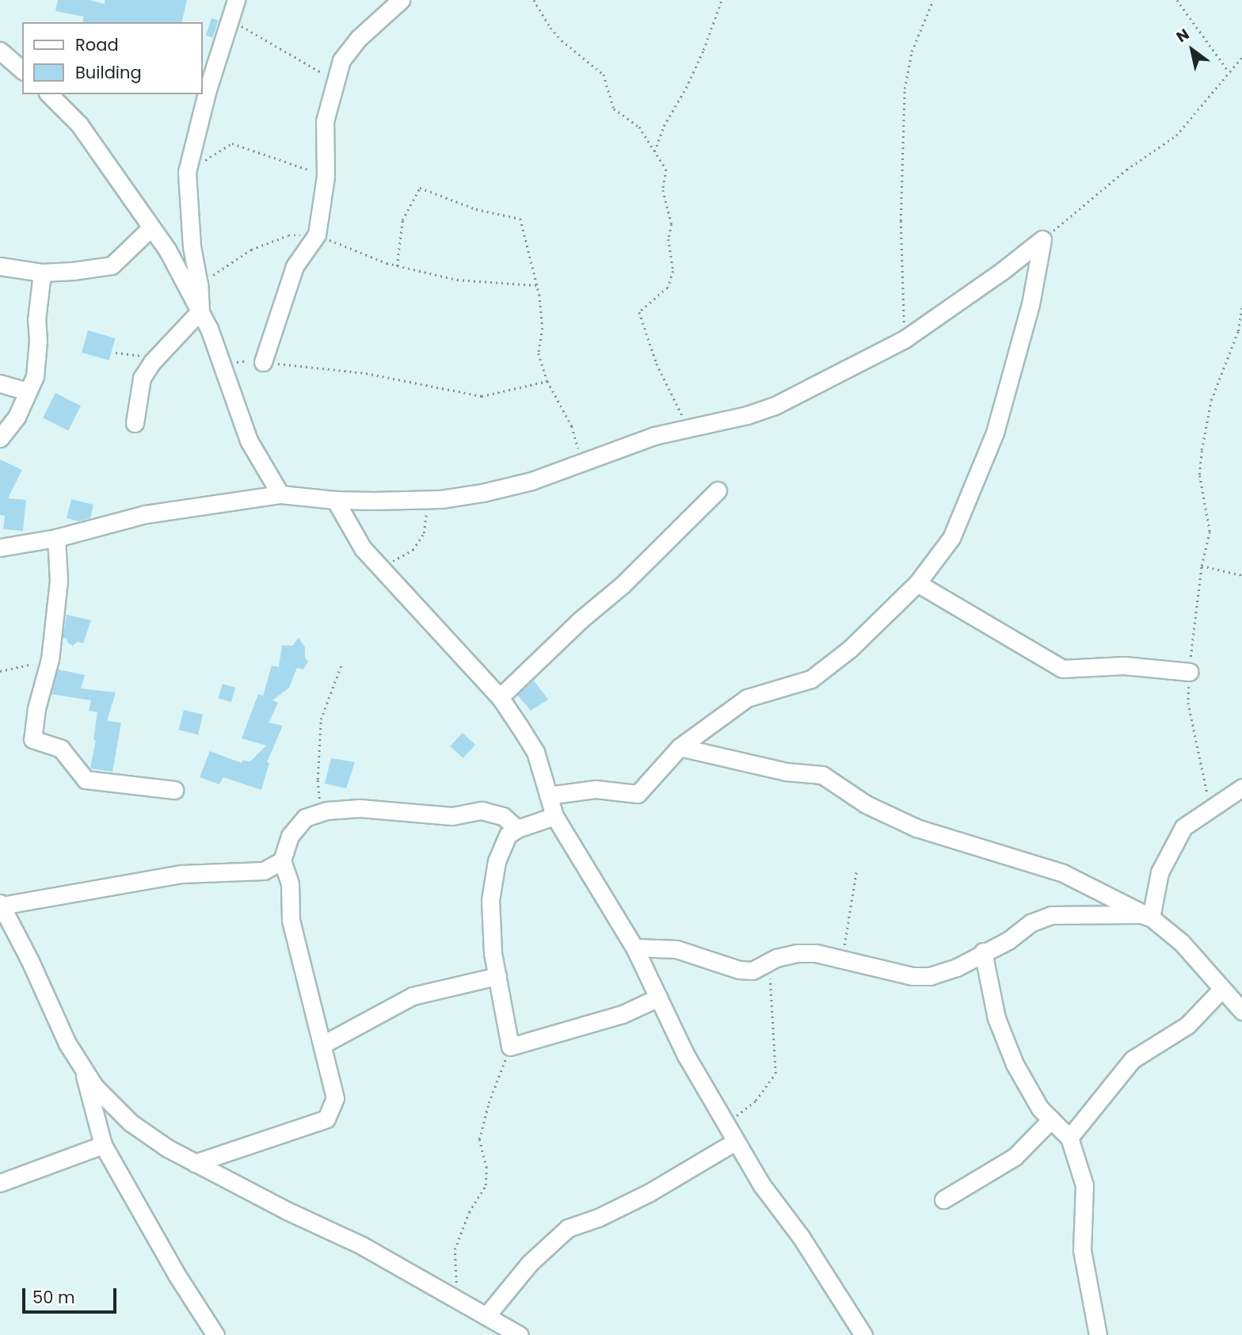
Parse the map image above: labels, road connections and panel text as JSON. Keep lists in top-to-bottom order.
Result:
{
  "legend": ["Road", "Building"],
  "scale_bar": "50 m",
  "north": "top left"
}
